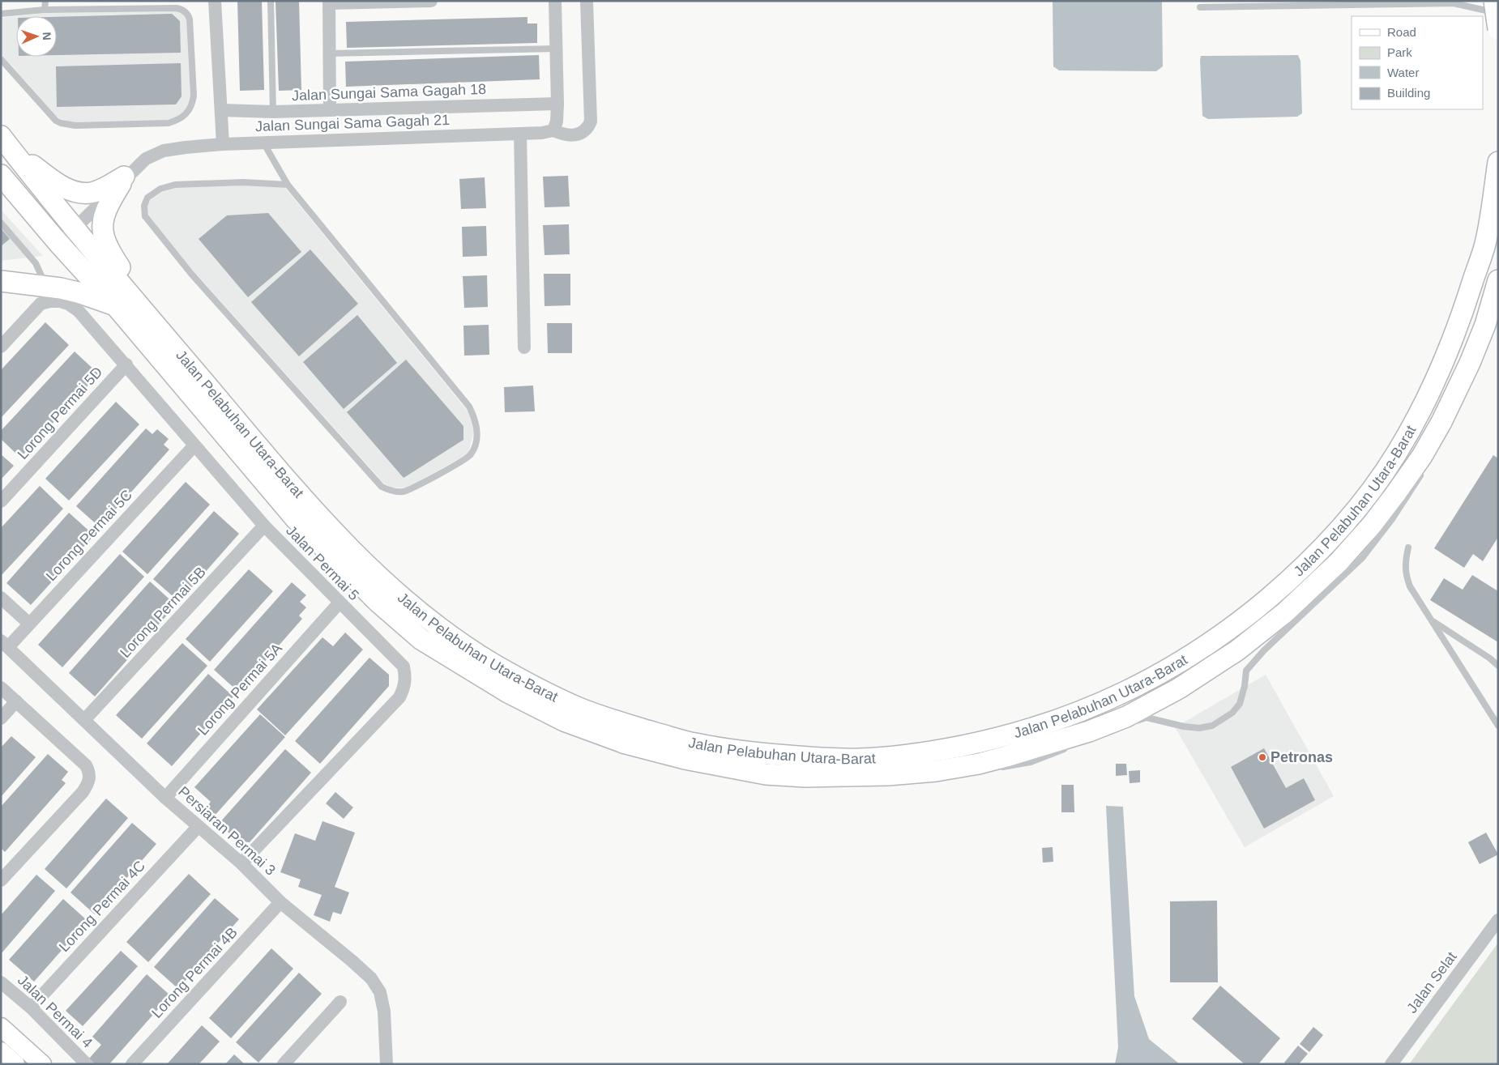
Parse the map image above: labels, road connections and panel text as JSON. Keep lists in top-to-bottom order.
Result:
{
  "streets": {
    "main road": ["Jalan Pelabuhan Utara-Barat"],
    "street": [
      "Jalan Sungai Sama Gagah 18",
      "Jalan Sungai Sama Gagah 21",
      "Lorong Permai 5D",
      "Lorong Permai 5C",
      "Jalan Permai 5",
      "Lorong Permai 5B",
      "Lorong Permai 5A",
      "Persiaran Permai 3",
      "Lorong Permai 4C",
      "Lorong Permai 4B",
      "Jalan Selat",
      "Jalan Permai 4"
    ]
  },
  "crossings": [
    ["Jalan Sungai Sama Gagah 21", "Jalan Pelabuhan Utara-Barat"],
    ["Lorong Permai 5D", "Jalan Permai 5"],
    ["Lorong Permai 5C", "Jalan Permai 5"],
    ["Lorong Permai 5C", "Persiaran Permai 3"],
    ["Jalan Permai 5", "Lorong Permai 5B"],
    ["Jalan Permai 5", "Lorong Permai 5A"],
    ["Jalan Permai 5", "Persiaran Permai 3"],
    ["Lorong Permai 5B", "Persiaran Permai 3"],
    ["Lorong Permai 5A", "Persiaran Permai 3"],
    ["Persiaran Permai 3", "Lorong Permai 4C"],
    ["Persiaran Permai 3", "Lorong Permai 4B"],
    ["Lorong Permai 4C", "Jalan Permai 4"]
  ],
  "places": ["Petronas"],
  "legend": [
    "Road",
    "Park",
    "Water",
    "Building"
  ],
  "north": "right"
}
